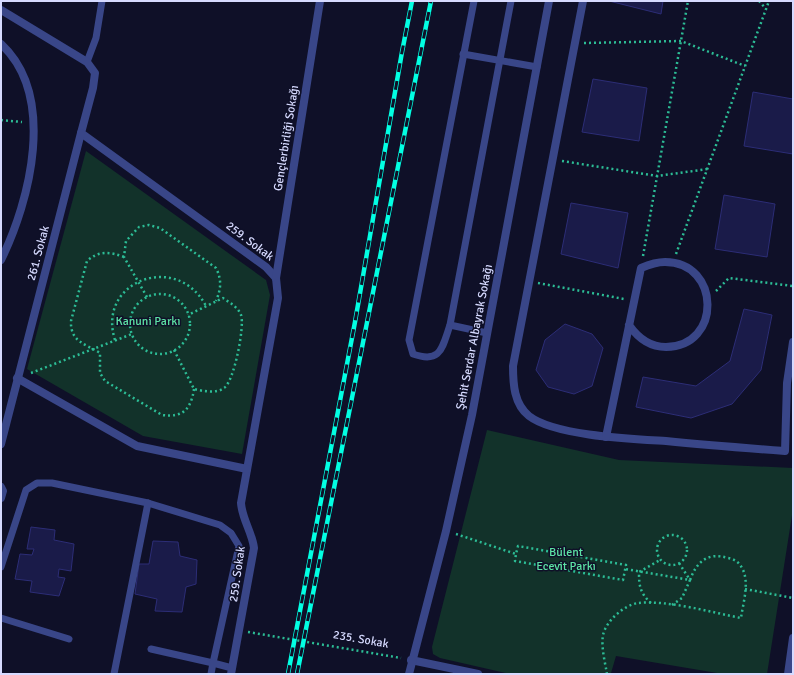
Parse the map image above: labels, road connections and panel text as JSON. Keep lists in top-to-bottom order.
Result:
{
  "streets": {
    "street": [
      "Gençlerbirliği Sokağı",
      "259. Sokak",
      "261. Sokak",
      "Şehit Serdar Albayrak Sokağı"
    ],
    "path": ["235. Sokak"]
  },
  "crossings": [
    ["Gençlerbirliği Sokağı", "259. Sokak"],
    ["259. Sokak", "261. Sokak"],
    ["259. Sokak", "235. Sokak"],
    ["Şehit Serdar Albayrak Sokağı", "235. Sokak"]
  ],
  "parks": ["Kanuni Parkı", "Bülent Ecevit Parkı"]
}
